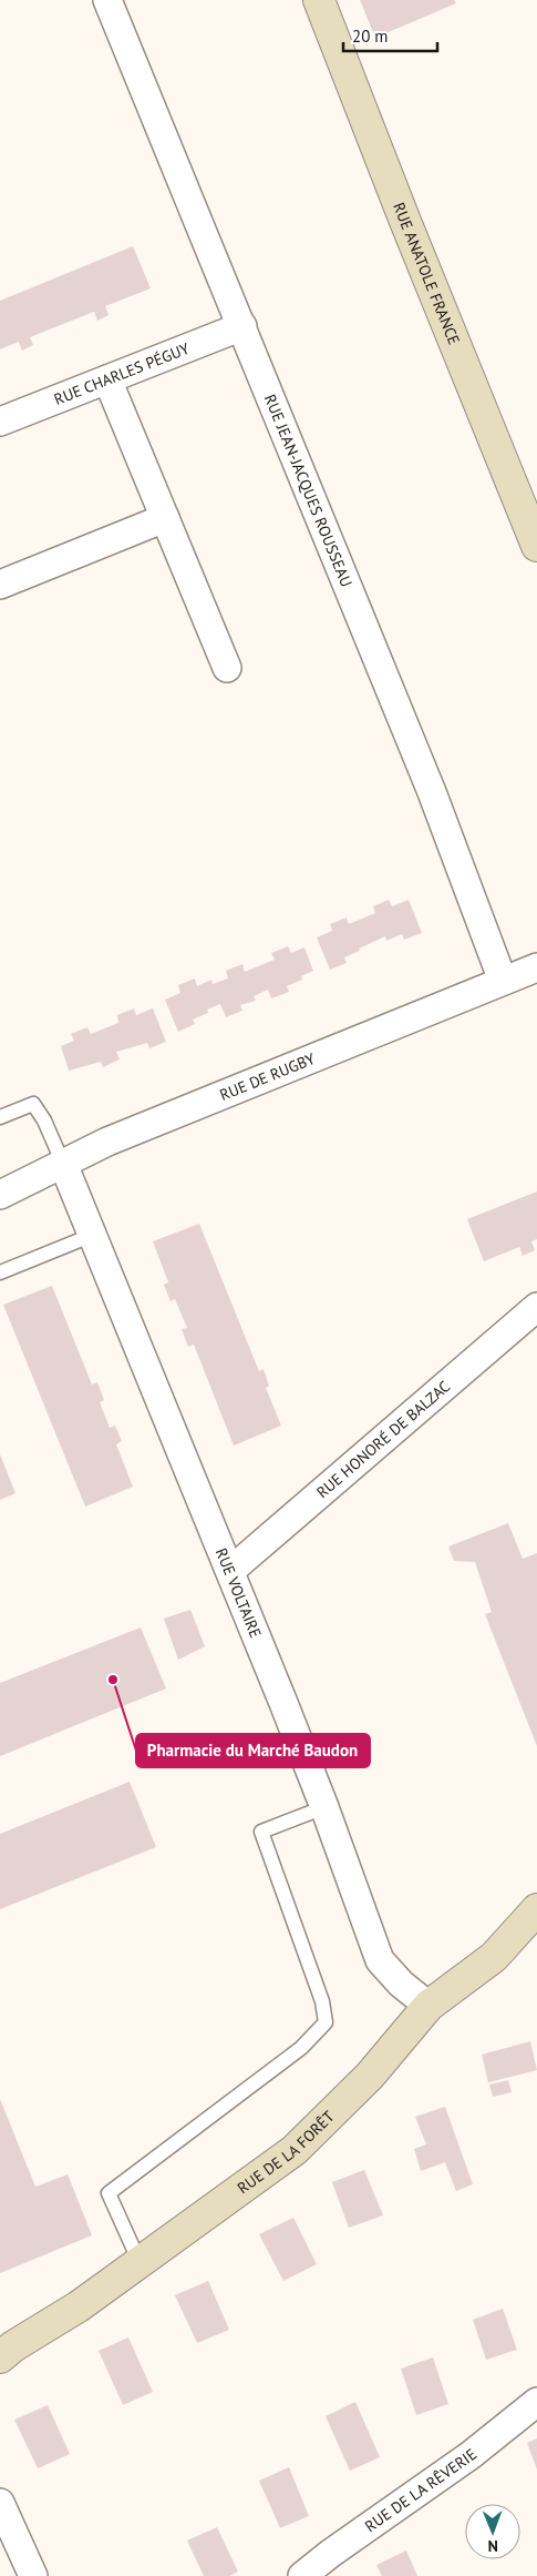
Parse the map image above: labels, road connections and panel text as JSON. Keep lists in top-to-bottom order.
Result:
{
  "streets": {
    "street": [
      "RUE ANATOLE FRANCE",
      "RUE CHARLES PÉGUY",
      "RUE JEAN-JACQUES ROUSSEAU",
      "RUE DE RUGBY",
      "RUE HONORÉ DE BALZAC",
      "RUE VOLTAIRE",
      "RUE DE LA FORÊT",
      "RUE DE LA RÊVERIE"
    ]
  },
  "crossings": [
    ["RUE CHARLES PÉGUY", "RUE JEAN-JACQUES ROUSSEAU"],
    ["RUE JEAN-JACQUES ROUSSEAU", "RUE DE RUGBY"],
    ["RUE DE RUGBY", "RUE VOLTAIRE"],
    ["RUE HONORÉ DE BALZAC", "RUE VOLTAIRE"],
    ["RUE VOLTAIRE", "RUE DE LA FORÊT"]
  ],
  "places": ["Pharmacie du Marché Baudon"],
  "scale_bar": "20 m",
  "north": "bottom"
}
